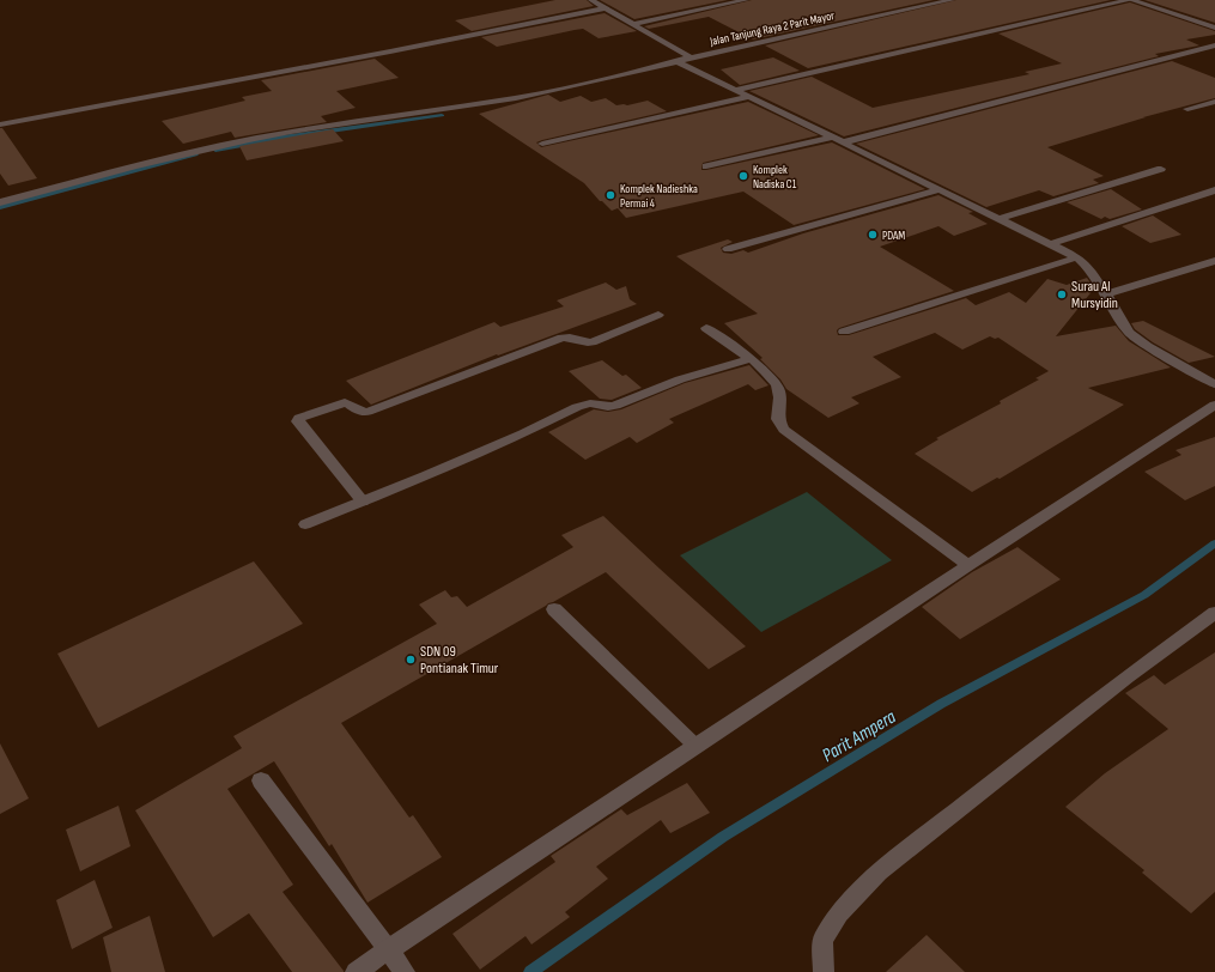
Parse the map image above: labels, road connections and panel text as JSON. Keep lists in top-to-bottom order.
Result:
{
  "streets": {
    "street": ["Jalan Tanjung Raya 2 Parit Mayor"]
  },
  "water": ["Parit Ampera"],
  "places": [
    "Komplek Nadiska C1",
    "Komplek Nadieshka Permai 4",
    "PDAM",
    "Surau Al Mursyidin",
    "SDN 09 Pontianak Timur"
  ]
}
